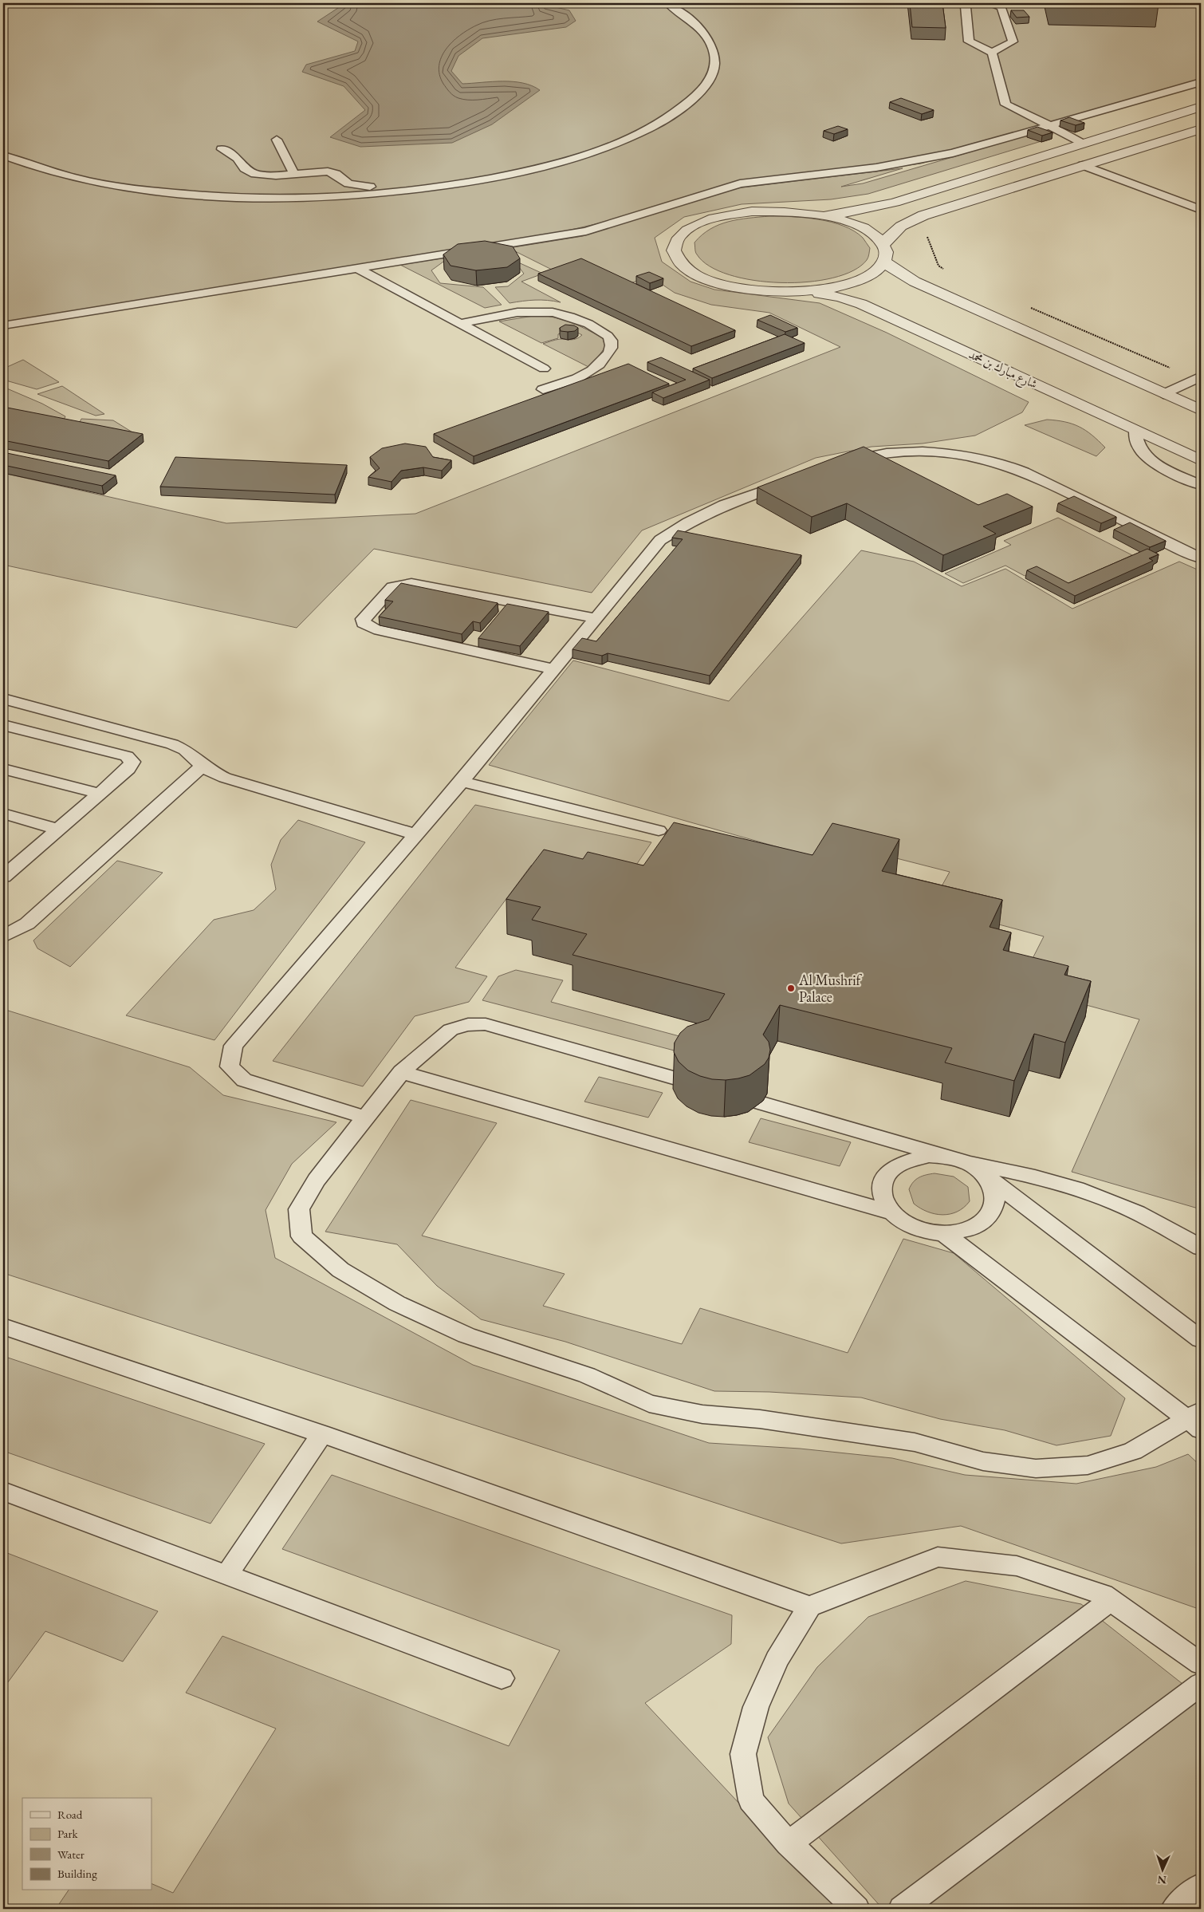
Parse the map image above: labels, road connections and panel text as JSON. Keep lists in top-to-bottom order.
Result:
{
  "streets": {
    "street": ["شارع مبارك بن محمد"]
  },
  "places": ["Al Mushrif Palace"],
  "legend": [
    "Road",
    "Park",
    "Water",
    "Building"
  ],
  "north": "bottom"
}
